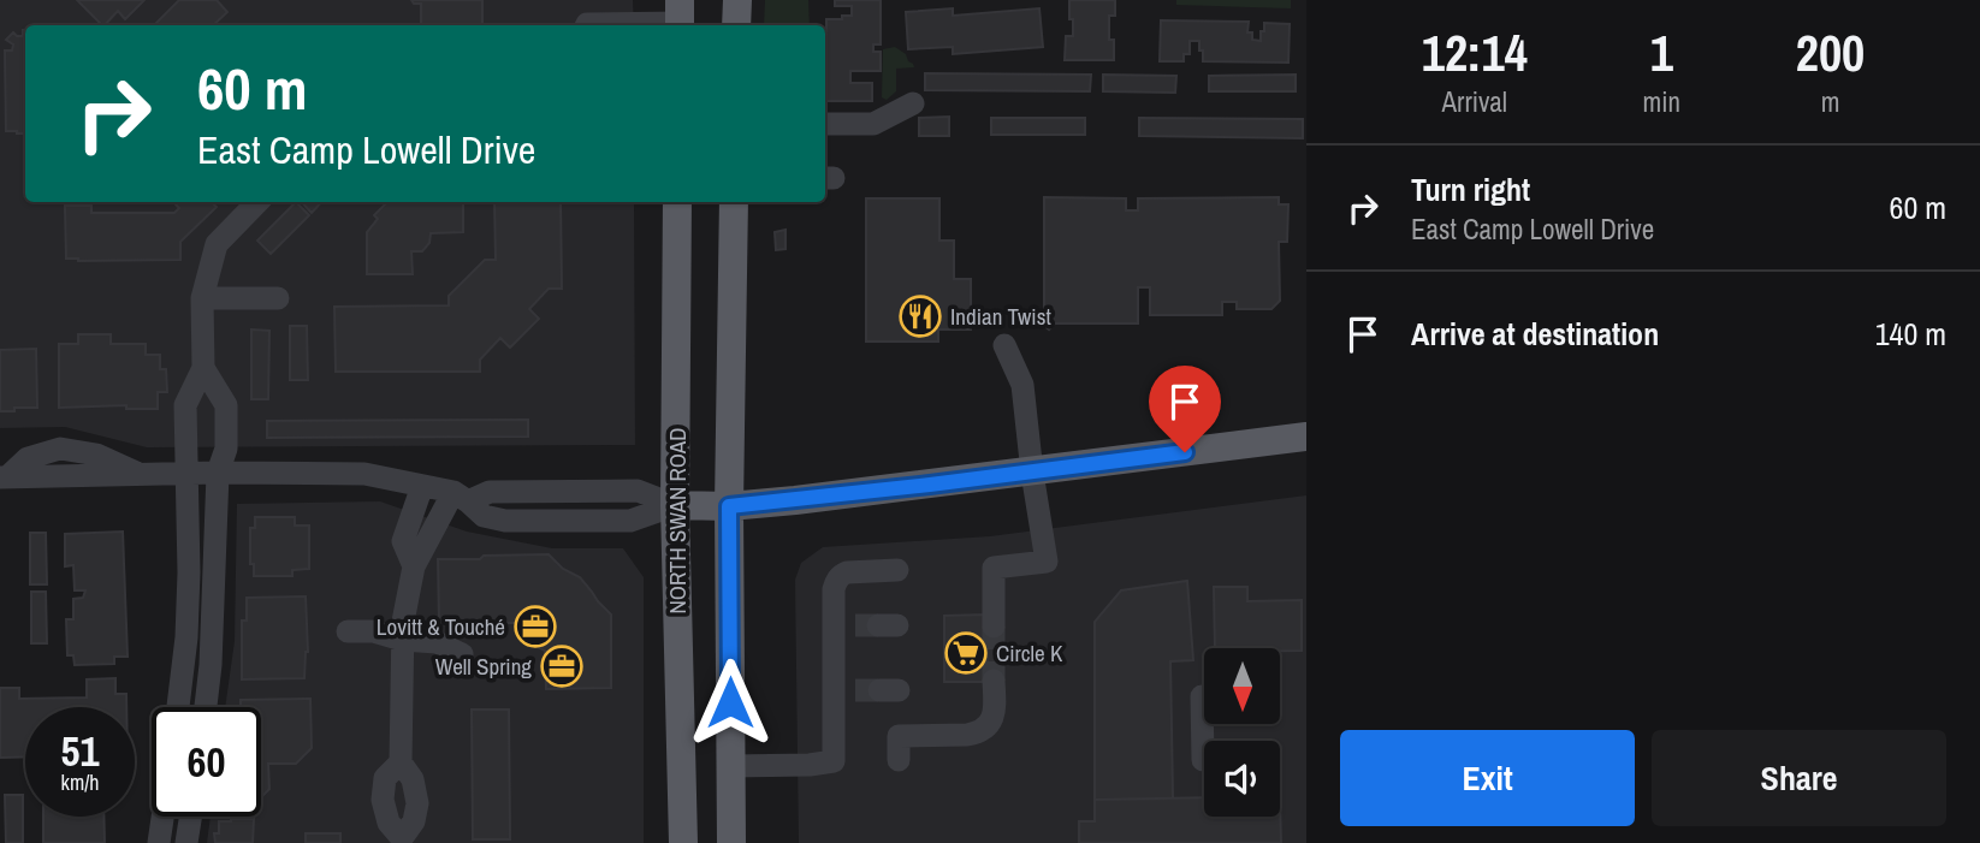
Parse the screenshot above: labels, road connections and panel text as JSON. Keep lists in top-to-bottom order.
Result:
{
  "streets": {
    "main road": ["NORTH SWAN ROAD"]
  },
  "places": {
    "restaurant": ["Indian Twist"],
    "office": ["Lovitt & Touché", "Well Spring"],
    "supermarket": ["Circle K"]
  },
  "north": "bottom",
  "page": {
    "eta": [
      "12:14",
      "Arrival",
      "1",
      "min",
      "200",
      "m"
    ],
    "turn": ["60 m", "East Camp Lowell Drive"],
    "list": [
      {
        "name": "Turn right",
        "note": "East Camp Lowell Drive",
        "value": "60 m"
      },
      {
        "name": "Arrive at destination",
        "value": "140 m"
      }
    ],
    "speed": "51 km/h",
    "limit": "60",
    "buttons": ["Exit", "Share"]
  }
}
